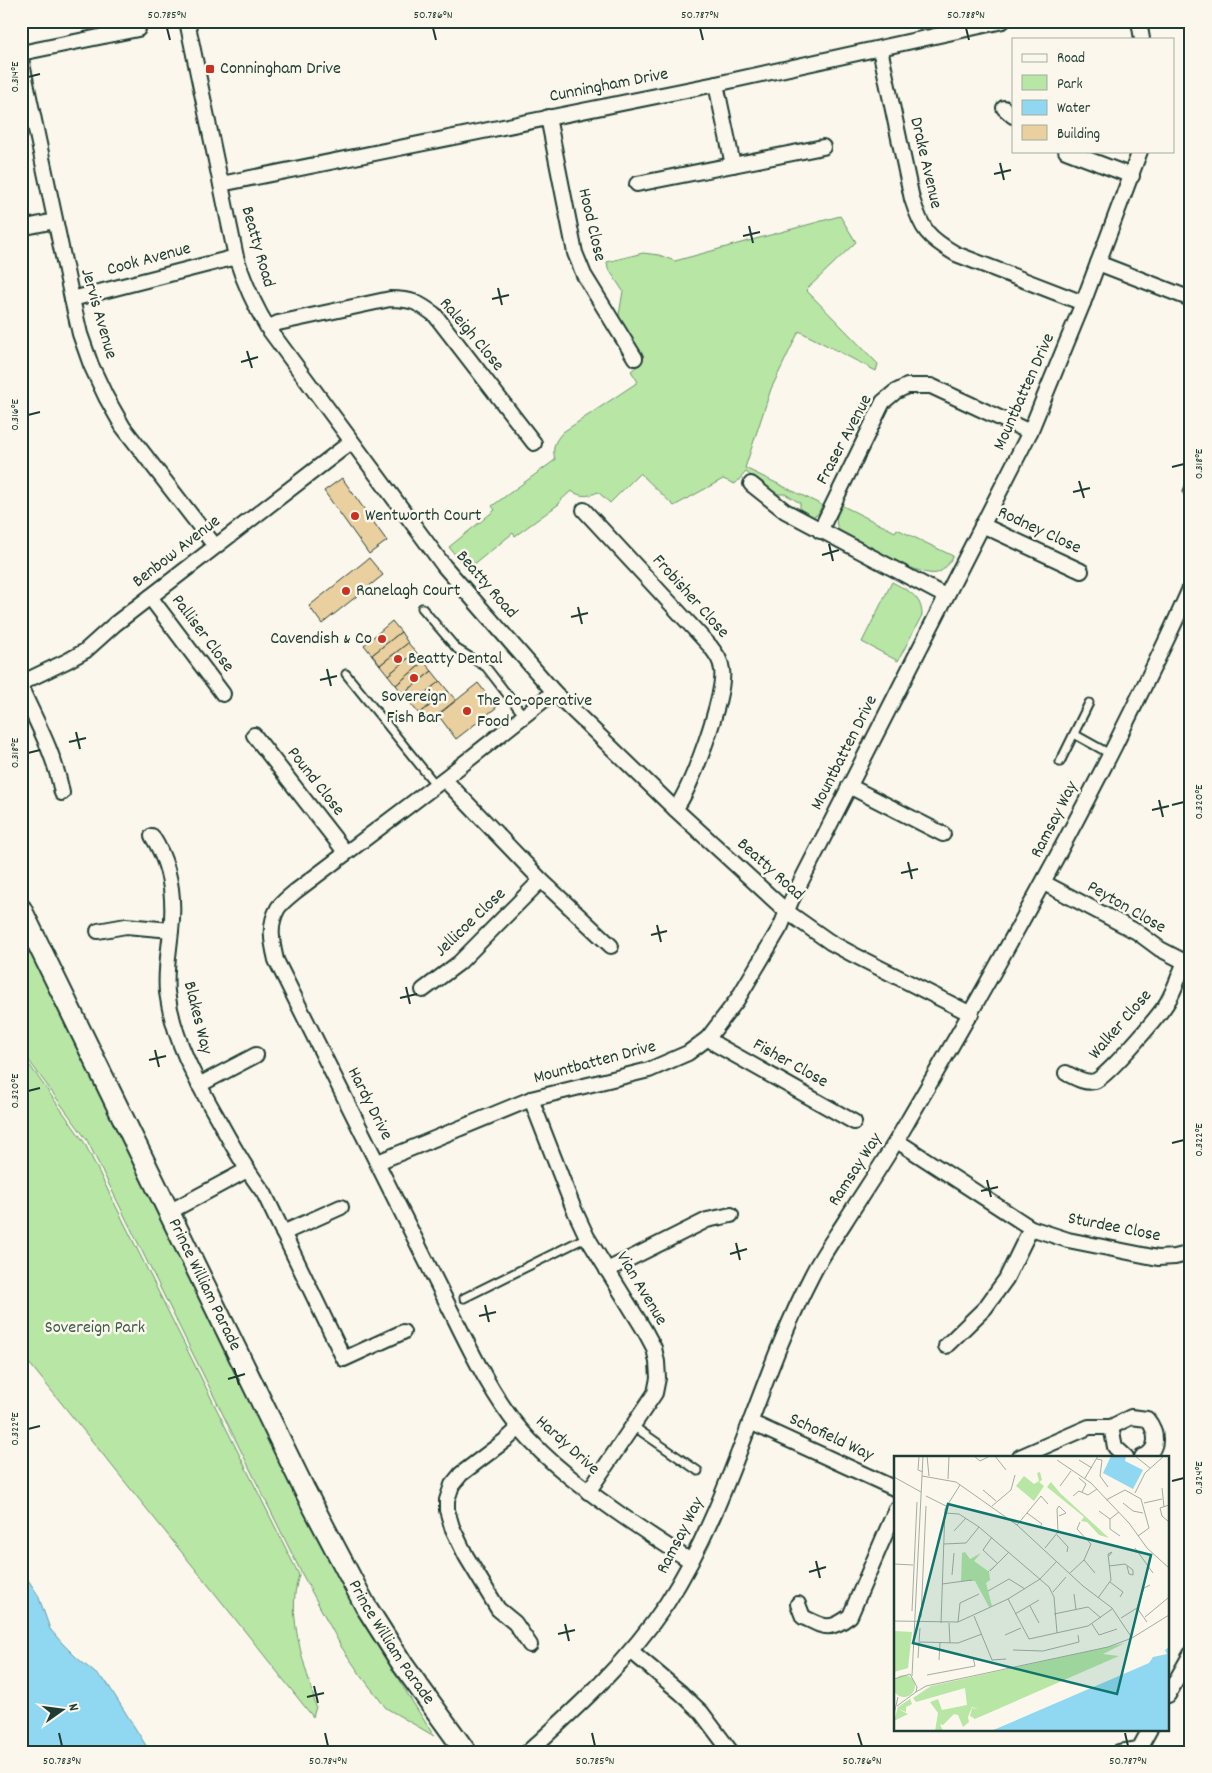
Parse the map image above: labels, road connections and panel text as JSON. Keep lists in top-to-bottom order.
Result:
{
  "streets": {
    "street": [
      "Cunningham Drive",
      "Drake Avenue",
      "Hood Close",
      "Beatty Road",
      "Cook Avenue",
      "Jervis Avenue",
      "Raleigh Close",
      "Mountbatten Drive",
      "Fraser Avenue",
      "Rodney Close",
      "Benbow Avenue",
      "Frobisher Close",
      "Palliser Close",
      "Pound Close",
      "Ramsay Way",
      "Peyton Close",
      "Jellicoe Close",
      "Blakes Way",
      "Walker Close",
      "Fisher Close",
      "Hardy Drive",
      "Sturdee Close",
      "Prince William Parade",
      "Vian Avenue",
      "Schofield Way"
    ]
  },
  "crossings": [
    ["Cunningham Drive", "Drake Avenue"],
    ["Cunningham Drive", "Hood Close"],
    ["Cunningham Drive", "Beatty Road"],
    ["Drake Avenue", "Mountbatten Drive"],
    ["Beatty Road", "Cook Avenue"],
    ["Beatty Road", "Raleigh Close"],
    ["Beatty Road", "Mountbatten Drive"],
    ["Beatty Road", "Benbow Avenue"],
    ["Beatty Road", "Frobisher Close"],
    ["Beatty Road", "Ramsay Way"],
    ["Beatty Road", "Hardy Drive"],
    ["Cook Avenue", "Jervis Avenue"],
    ["Jervis Avenue", "Benbow Avenue"],
    ["Mountbatten Drive", "Fraser Avenue"],
    ["Mountbatten Drive", "Rodney Close"],
    ["Mountbatten Drive", "Fisher Close"],
    ["Mountbatten Drive", "Hardy Drive"],
    ["Mountbatten Drive", "Vian Avenue"],
    ["Benbow Avenue", "Palliser Close"],
    ["Pound Close", "Hardy Drive"],
    ["Ramsay Way", "Peyton Close"],
    ["Ramsay Way", "Hardy Drive"],
    ["Ramsay Way", "Sturdee Close"],
    ["Ramsay Way", "Schofield Way"],
    ["Peyton Close", "Walker Close"],
    ["Hardy Drive", "Vian Avenue"]
  ],
  "parks": ["Sovereign Park"],
  "places": {
    "transit": ["Conningham Drive"],
    "other": [
      "Wentworth Court",
      "Ranelagh Court",
      "Cavendish & Co",
      "Beatty Dental",
      "Sovereign Fish Bar",
      "The Co-operative Food"
    ]
  },
  "legend": [
    "Road",
    "Park",
    "Water",
    "Building"
  ],
  "north": "right",
  "coordinates": [
    "50.785°N",
    "50.786°N",
    "50.787°N",
    "50.788°N",
    "0.314°E",
    "0.316°E",
    "0.318°E",
    "0.320°E",
    "0.322°E",
    "0.324°E",
    "50.783°N",
    "50.784°N"
  ]
}
